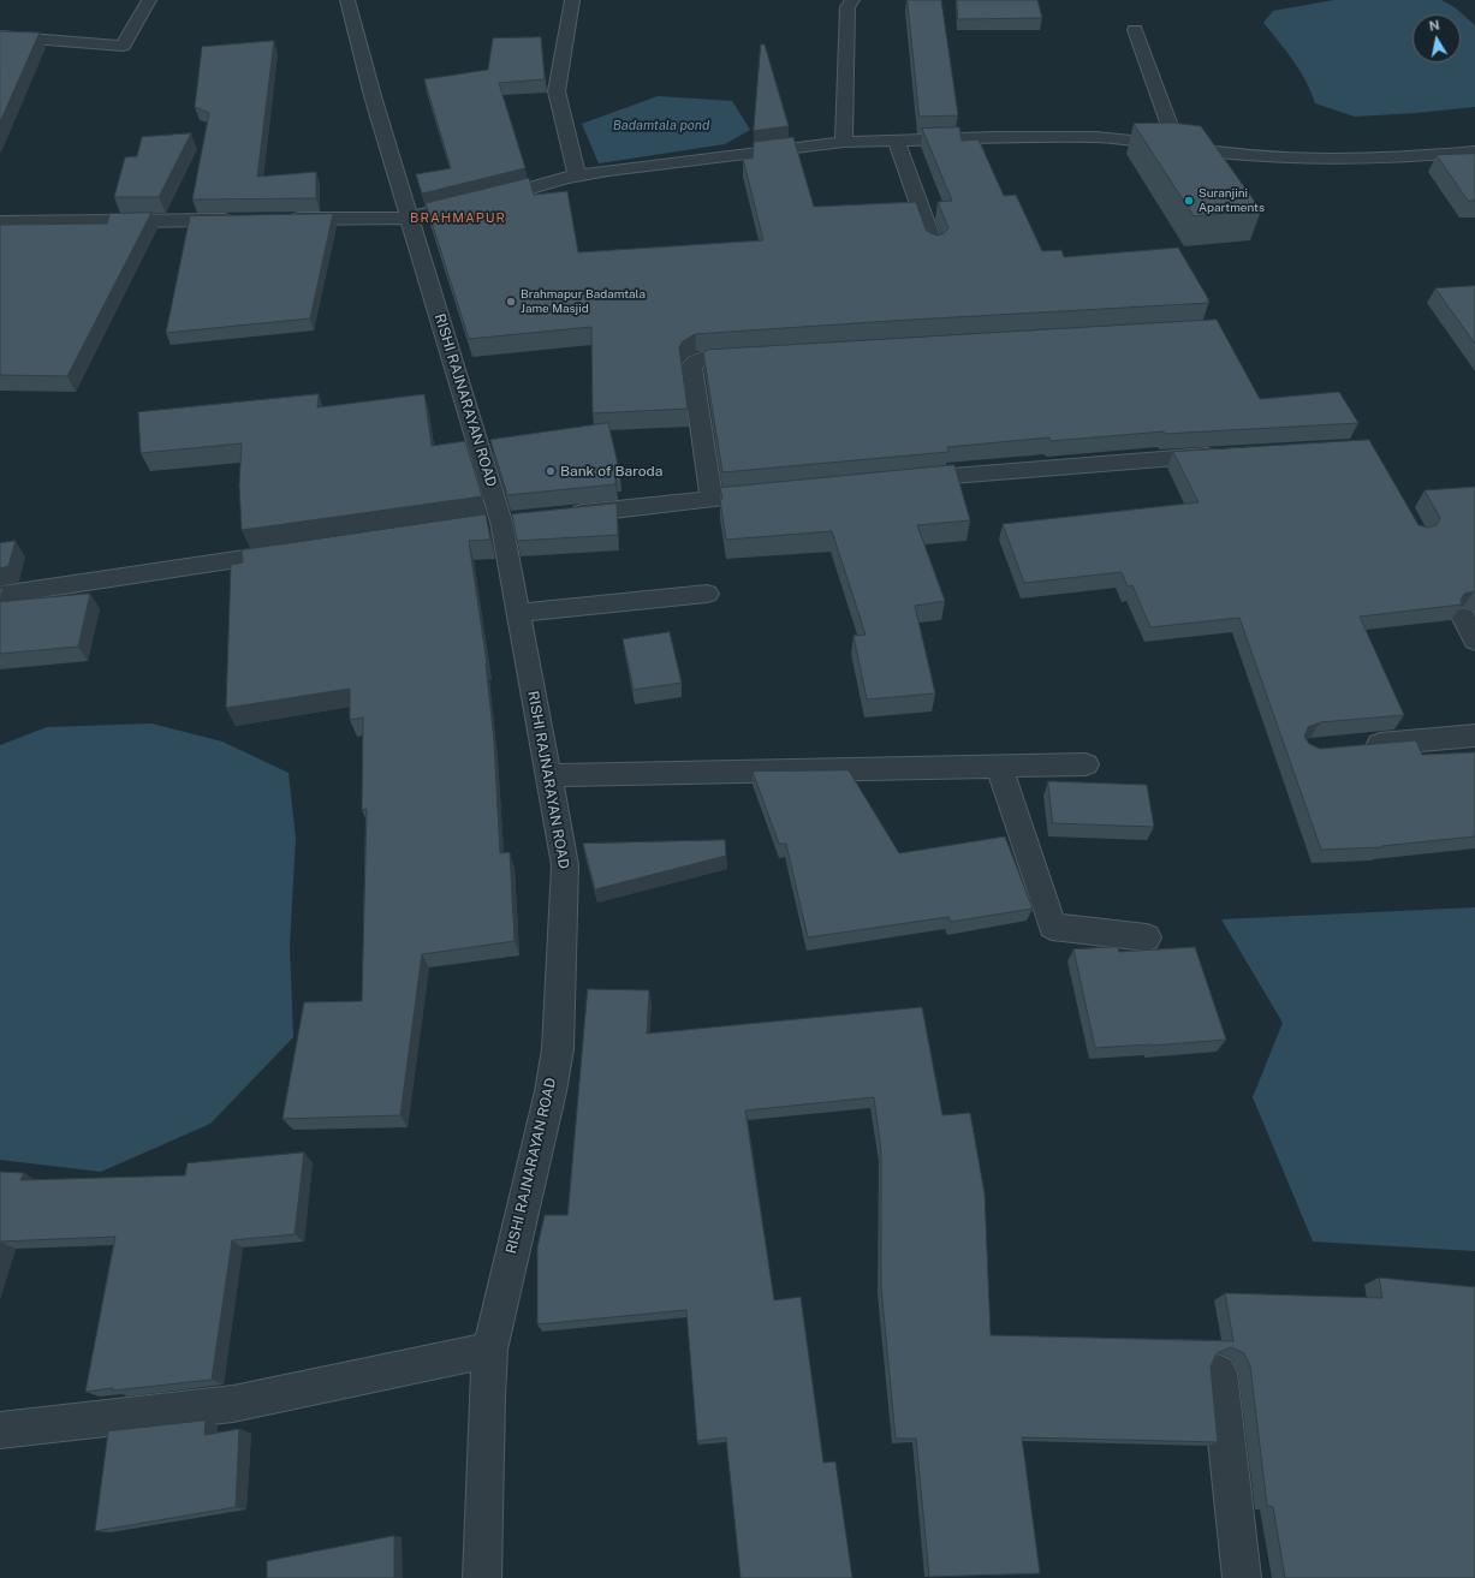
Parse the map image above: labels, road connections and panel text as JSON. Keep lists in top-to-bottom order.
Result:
{
  "streets": {
    "street": ["RISHI RAJNARAYAN ROAD"]
  },
  "districts": ["BRAHMAPUR"],
  "water": ["Badamtala pond"],
  "places": ["Suranjini Apartments", "Brahmapur Badamtala Jame Masjid", "Bank of Baroda"],
  "north": "top"
}
